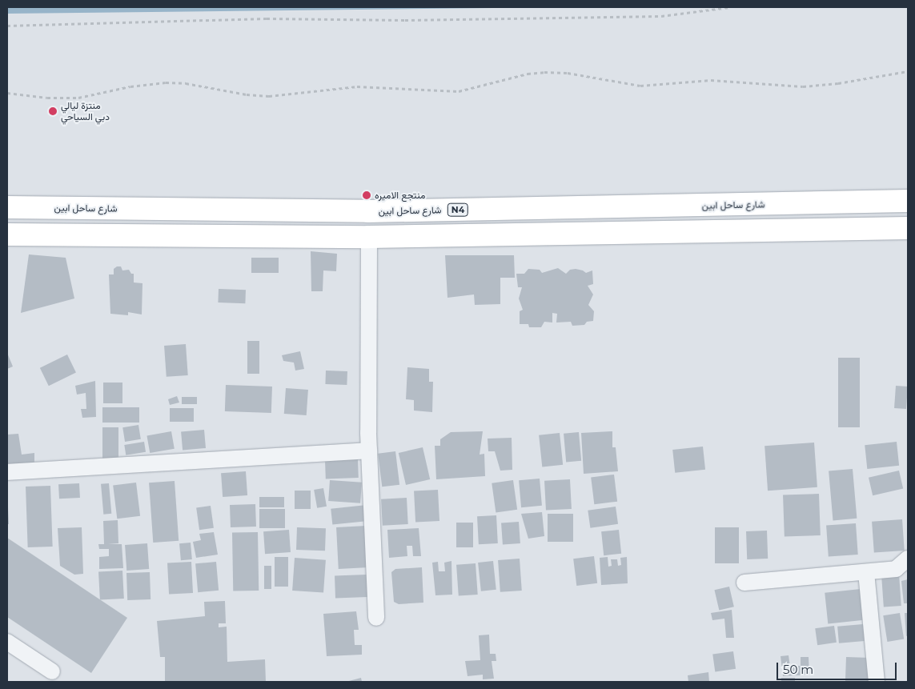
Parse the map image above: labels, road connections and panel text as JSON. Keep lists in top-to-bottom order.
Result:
{
  "streets": {
    "highway": ["شارع ساحل ابين", "N4"]
  },
  "places": ["منتزة ليالي دبي السياحي", "منتجع الاميره"],
  "scale_bar": "50 m"
}
